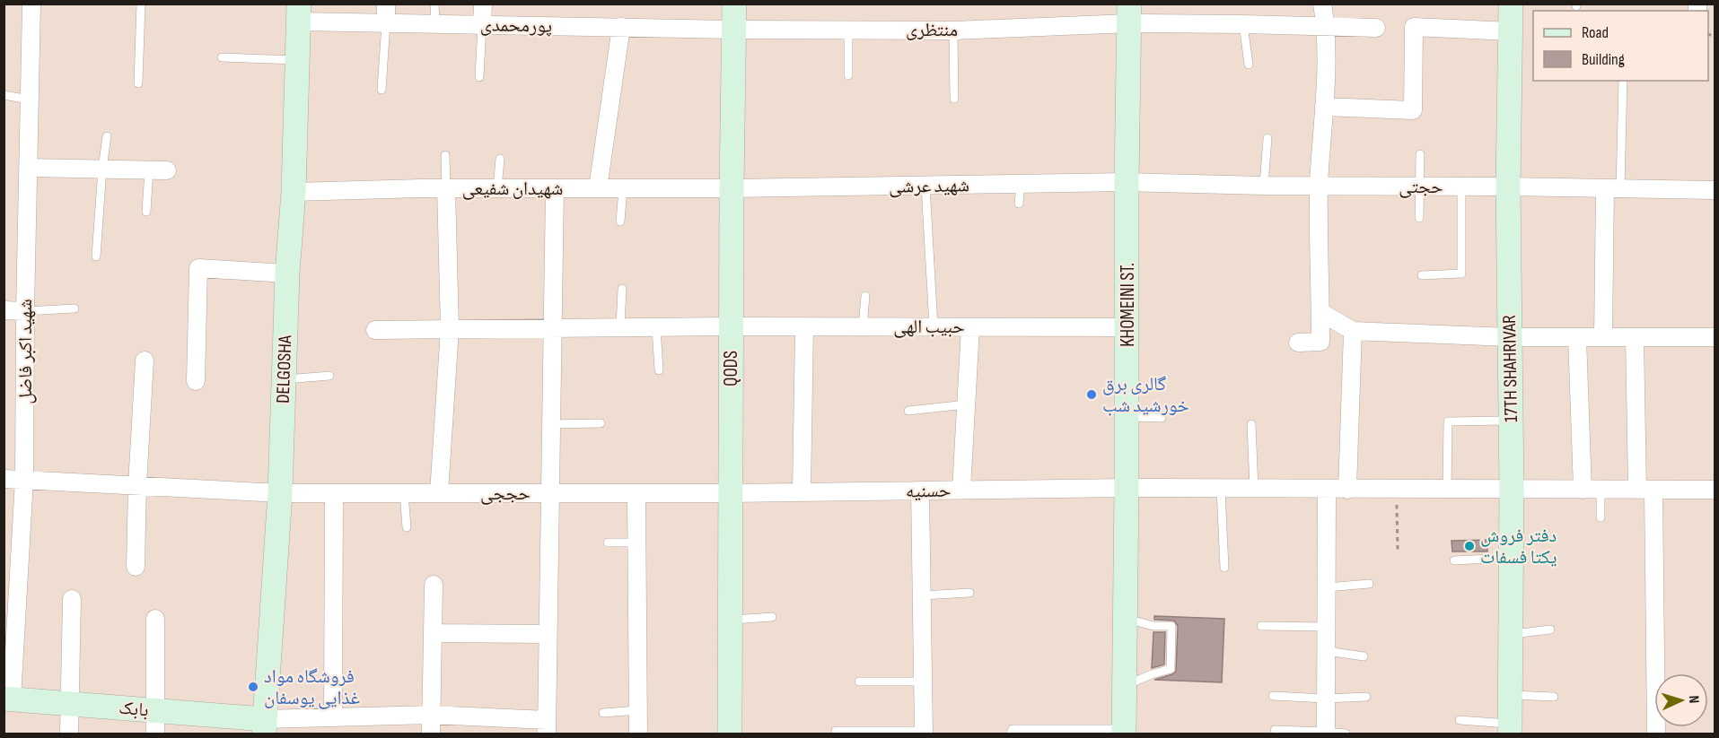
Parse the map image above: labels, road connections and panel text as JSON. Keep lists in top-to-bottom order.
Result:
{
  "streets": {
    "street": [
      "پورمحمدی",
      "منتظری",
      "شهید عرشی",
      "حجتی",
      "شهیدان شفیعی",
      "KHOMEINI ST.",
      "حبیب الهی",
      "شهید اکبر فاضل",
      "QODS",
      "17TH SHAHRIVAR",
      "DELGOSHA",
      "حسنیه",
      "حججی",
      "بابک"
    ]
  },
  "crossings": [
    ["پورمحمدی", "منتظری"],
    ["پورمحمدی", "QODS"],
    ["پورمحمدی", "DELGOSHA"],
    ["منتظری", "KHOMEINI ST."],
    ["منتظری", "QODS"],
    ["شهید عرشی", "حجتی"],
    ["شهید عرشی", "شهیدان شفیعی"],
    ["شهید عرشی", "KHOMEINI ST."],
    ["شهید عرشی", "QODS"],
    ["حجتی", "KHOMEINI ST."],
    ["حجتی", "17TH SHAHRIVAR"],
    ["شهیدان شفیعی", "QODS"],
    ["شهیدان شفیعی", "DELGOSHA"],
    ["KHOMEINI ST.", "حبیب الهی"],
    ["KHOMEINI ST.", "حسنیه"],
    ["حبیب الهی", "QODS"],
    ["شهید اکبر فاضل", "حججی"],
    ["شهید اکبر فاضل", "بابک"],
    ["QODS", "حسنیه"],
    ["QODS", "حججی"],
    ["17TH SHAHRIVAR", "حسنیه"],
    ["DELGOSHA", "حججی"],
    ["DELGOSHA", "بابک"],
    ["حسنیه", "حججی"]
  ],
  "places": ["گالری برق خورشید شب", "دفتر فروش یکتا فسفات", "فروشگاه مواد غذایی یوسفان"],
  "legend": ["Road", "Building"],
  "north": "right"
}
